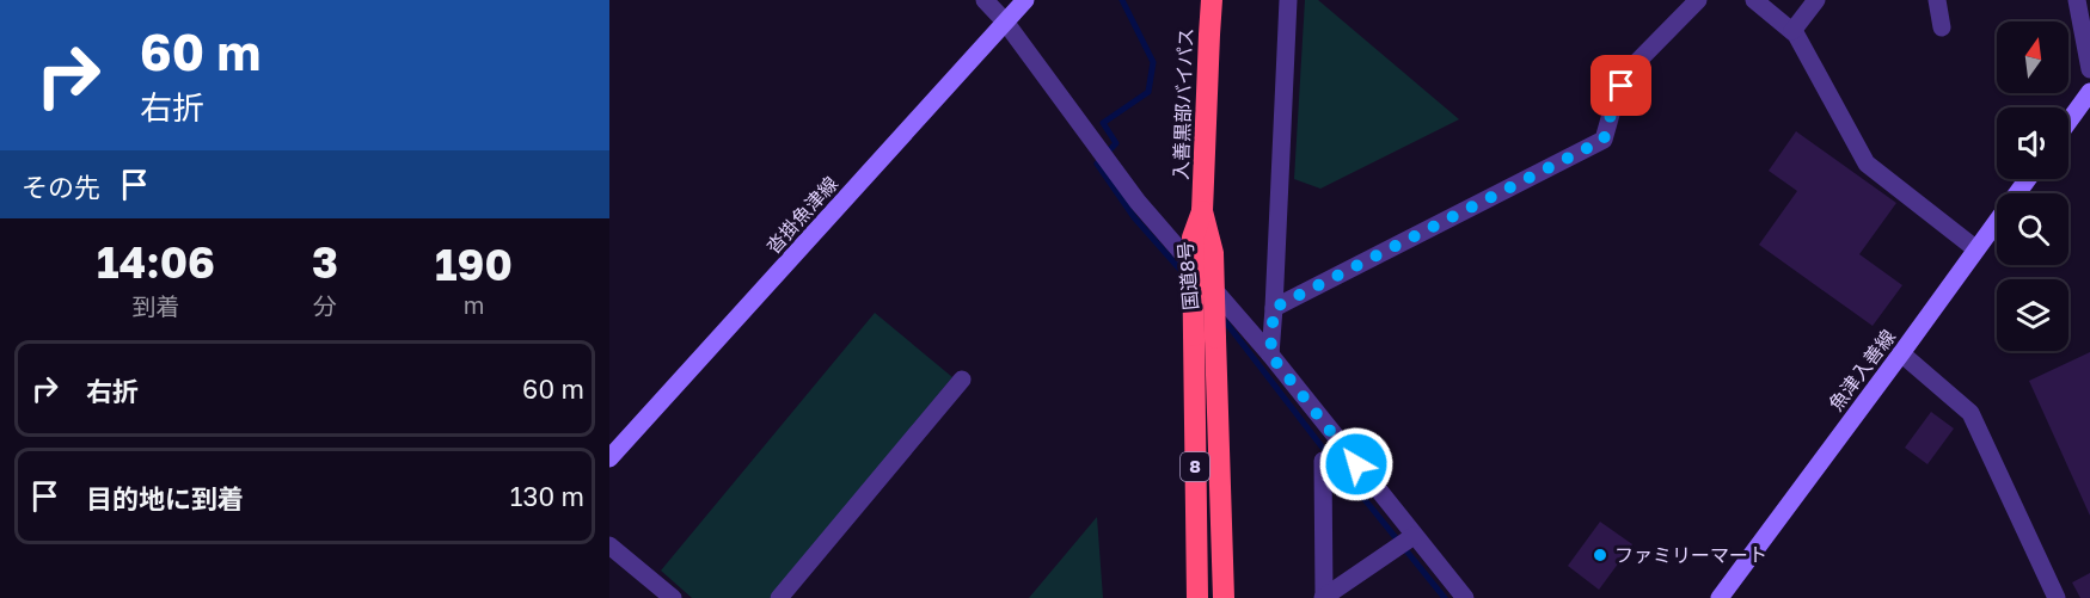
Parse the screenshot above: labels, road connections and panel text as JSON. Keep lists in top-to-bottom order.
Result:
{
  "streets": {
    "highway": ["入善黒部バイパス", "国道8号", "8"],
    "main road": ["沓掛魚津線", "魚津入善線"]
  },
  "crossings": [
    ["入善黒部バイパス", "国道8号"]
  ],
  "places": ["ファミリーマート"],
  "north": "top",
  "page": {
    "turn": ["60 m", "右折"],
    "then": "その先",
    "eta": [
      "14:06",
      "到着",
      "3",
      "分",
      "190",
      "m"
    ],
    "list": [
      {
        "name": "右折",
        "value": "60 m"
      },
      {
        "name": "目的地に到着",
        "value": "130 m"
      }
    ]
  }
}
